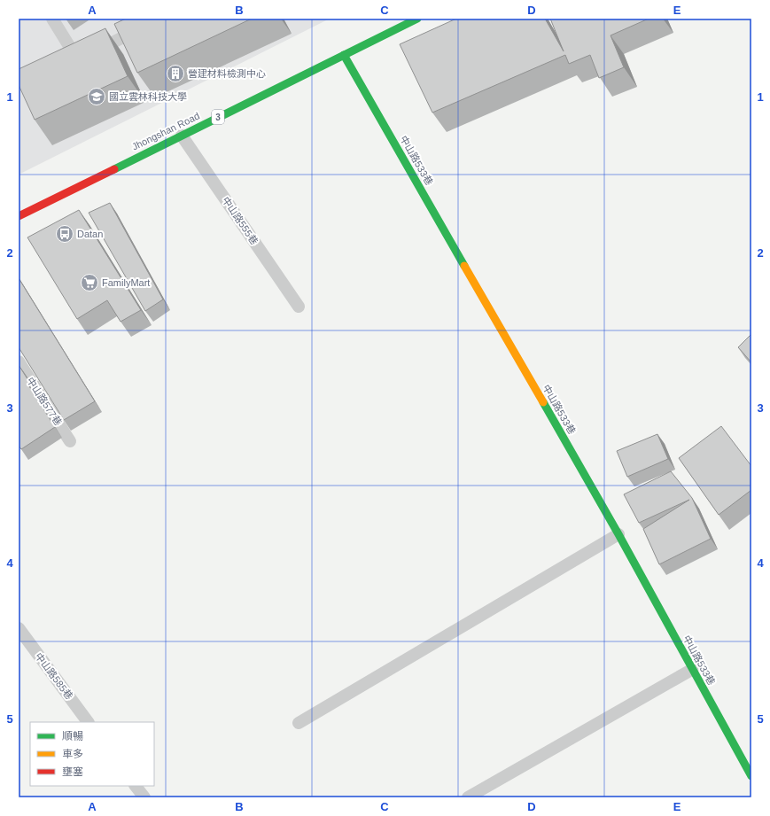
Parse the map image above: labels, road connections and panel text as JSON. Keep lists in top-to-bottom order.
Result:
{
  "streets": {
    "street": ["3", "Jhongshan Road", "中山路533巷"],
    "lane": ["中山路555巷", "中山路577巷", "中山路585巷"]
  },
  "crossings": [
    ["Jhongshan Road", "中山路533巷"],
    ["Jhongshan Road", "中山路555巷"]
  ],
  "places": {
    "building": ["營建材料檢測中心"],
    "school or university": ["國立雲林科技大學"],
    "bus stop": ["Datan"],
    "supermarket": ["FamilyMart"]
  },
  "legend": ["順暢", "車多", "壅塞"],
  "grid": {
    "columns": [
      "A",
      "B",
      "C",
      "D",
      "E"
    ],
    "rows": [
      "1",
      "2",
      "3",
      "4",
      "5"
    ]
  }
}
